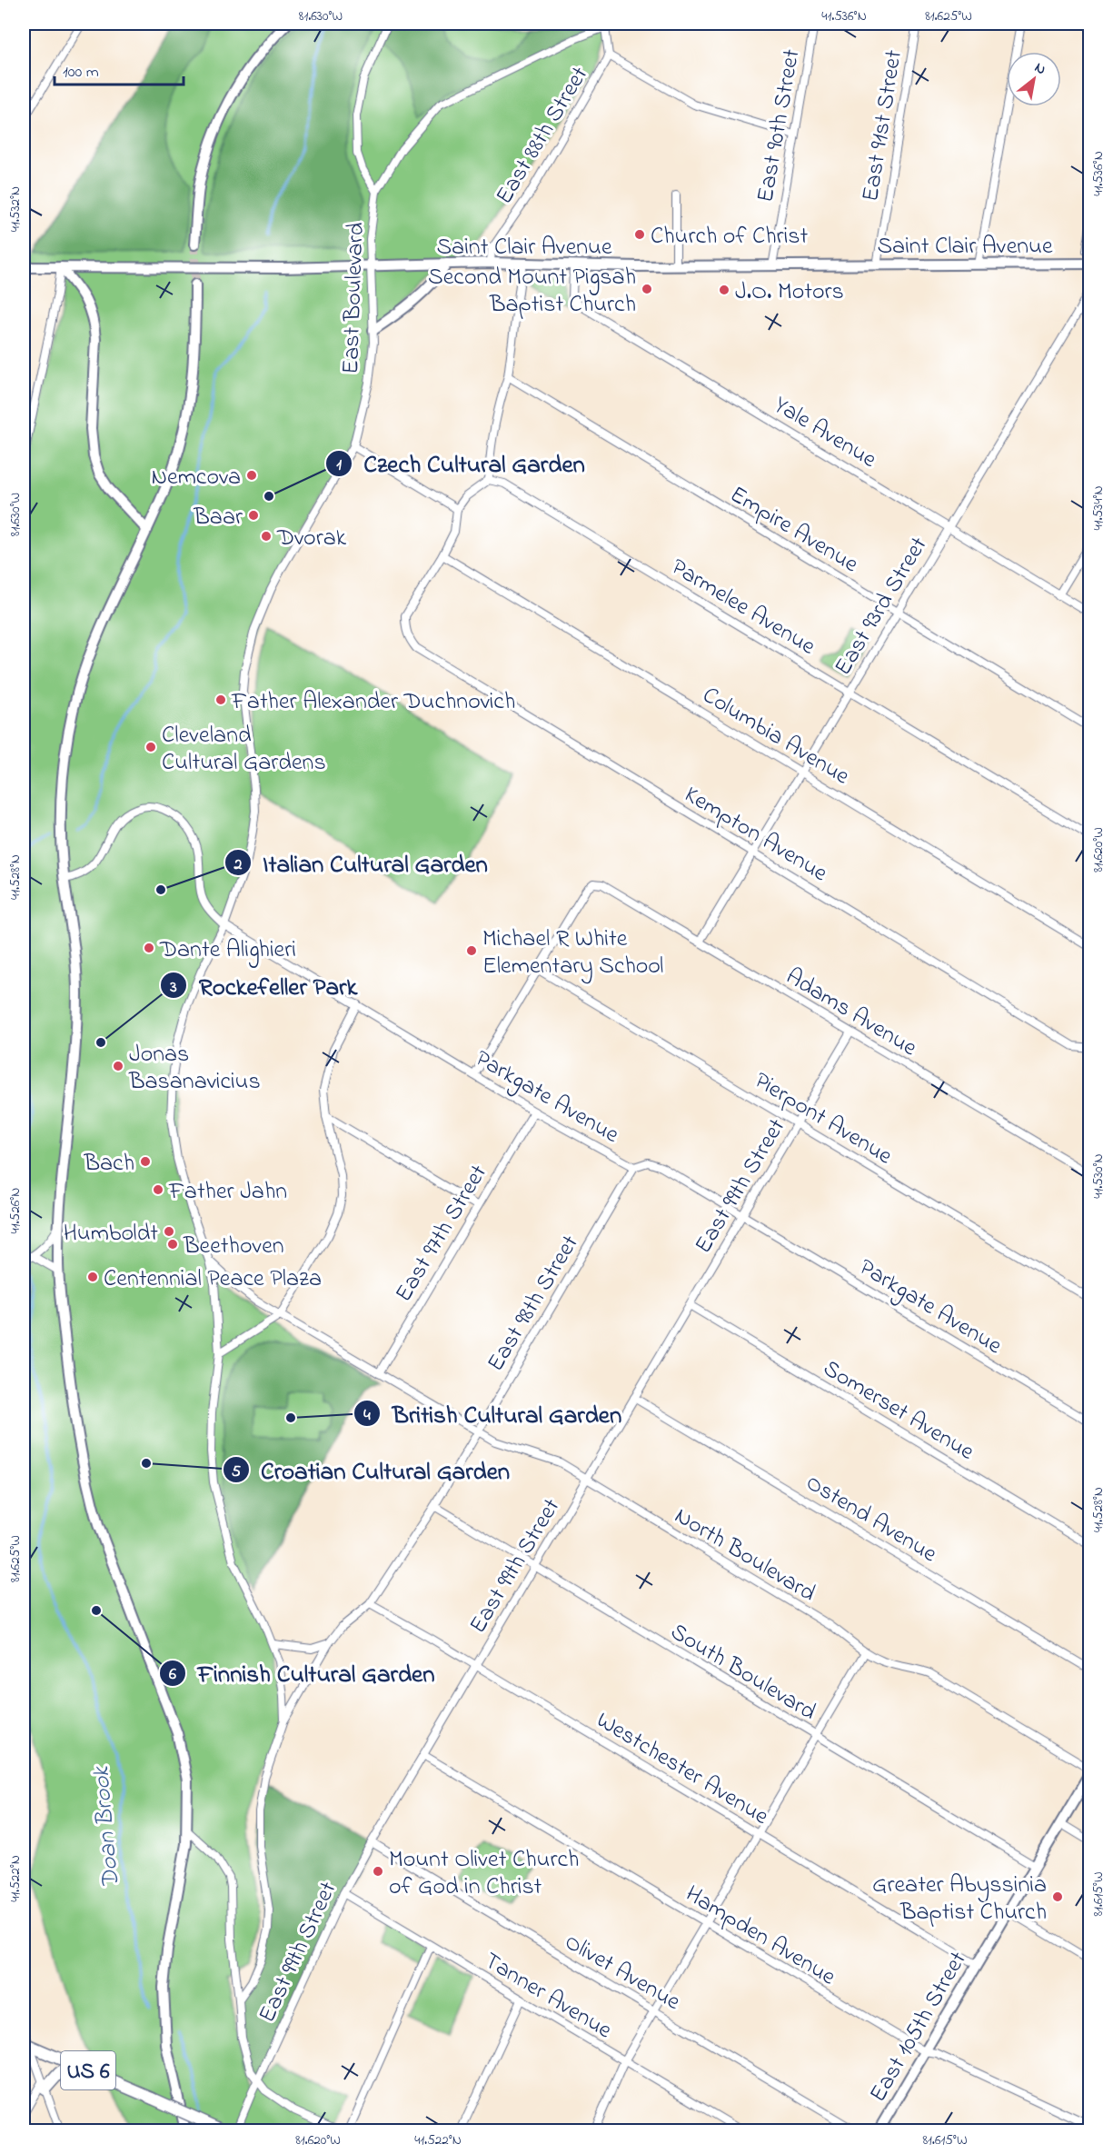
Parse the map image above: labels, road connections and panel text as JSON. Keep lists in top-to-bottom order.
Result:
{
  "streets": {
    "main road": ["Saint Clair Avenue", "East 105th Street", "US 6"],
    "street": [
      "East 90th Street",
      "East 91st Street",
      "East 88th Street",
      "East Boulevard",
      "Yale Avenue",
      "Empire Avenue",
      "Parmelee Avenue",
      "East 93rd Street",
      "Columbia Avenue",
      "Kempton Avenue",
      "Adams Avenue",
      "Parkgate Avenue",
      "Pierpont Avenue",
      "East 99th Street",
      "East 97th Street",
      "East 98th Street",
      "Somerset Avenue",
      "Ostend Avenue",
      "North Boulevard",
      "South Boulevard",
      "Westchester Avenue",
      "Hampden Avenue",
      "Olivet Avenue",
      "Tanner Avenue"
    ]
  },
  "crossings": [
    ["East 90th Street", "Saint Clair Avenue"],
    ["East 91st Street", "Saint Clair Avenue"],
    ["East 88th Street", "Saint Clair Avenue"],
    ["East 88th Street", "East Boulevard"],
    ["Saint Clair Avenue", "East Boulevard"],
    ["Saint Clair Avenue", "Yale Avenue"],
    ["East Boulevard", "Parkgate Avenue"],
    ["East Boulevard", "East 98th Street"],
    ["East Boulevard", "North Boulevard"],
    ["Yale Avenue", "East 93rd Street"],
    ["Empire Avenue", "East 93rd Street"],
    ["Parmelee Avenue", "East 93rd Street"],
    ["East 93rd Street", "Columbia Avenue"],
    ["East 93rd Street", "Kempton Avenue"],
    ["East 93rd Street", "Adams Avenue"],
    ["Columbia Avenue", "Kempton Avenue"],
    ["Adams Avenue", "Pierpont Avenue"],
    ["Adams Avenue", "East 99th Street"],
    ["Parkgate Avenue", "East 99th Street"],
    ["Parkgate Avenue", "East 97th Street"],
    ["Parkgate Avenue", "East 98th Street"],
    ["Pierpont Avenue", "East 99th Street"],
    ["East 99th Street", "Somerset Avenue"],
    ["East 99th Street", "Ostend Avenue"],
    ["East 99th Street", "North Boulevard"],
    ["East 99th Street", "South Boulevard"],
    ["East 99th Street", "Westchester Avenue"],
    ["East 99th Street", "Hampden Avenue"],
    ["East 99th Street", "Olivet Avenue"],
    ["East 99th Street", "Tanner Avenue"],
    ["East 97th Street", "North Boulevard"],
    ["East 98th Street", "North Boulevard"],
    ["East 98th Street", "South Boulevard"],
    ["East 98th Street", "Westchester Avenue"],
    ["North Boulevard", "East 105th Street"],
    ["South Boulevard", "East 105th Street"],
    ["Westchester Avenue", "East 105th Street"],
    ["Hampden Avenue", "East 105th Street"]
  ],
  "water": ["Doan Brook"],
  "places": [
    "Church of Christ",
    "Second Mount Pigsah Baptist Church",
    "J.O. Motors",
    "Nemcova",
    "Czech Cultural Garden",
    "Baar",
    "Dvorak",
    "Father Alexander Duchnovich",
    "Cleveland Cultural Gardens",
    "Italian Cultural Garden",
    "Dante Alighieri",
    "Michael R White Elementary School",
    "Rockefeller Park",
    "Jonas Basanavicius",
    "Bach",
    "Father Jahn",
    "Humboldt",
    "Beethoven",
    "Centennial Peace Plaza",
    "British Cultural Garden",
    "Croatian Cultural Garden",
    "Finnish Cultural Garden",
    "Mount Olivet Church of God in Christ",
    "Greater Abyssinia Baptist Church"
  ],
  "scale_bar": "100 m",
  "north": "top right",
  "coordinates": [
    "81.630°W",
    "41.536°N",
    "81.625°W",
    "41.532°N",
    "41.534°N",
    "81.620°W",
    "41.528°N",
    "41.530°N",
    "41.526°N",
    "41.522°N",
    "81.615°W"
  ]
}
